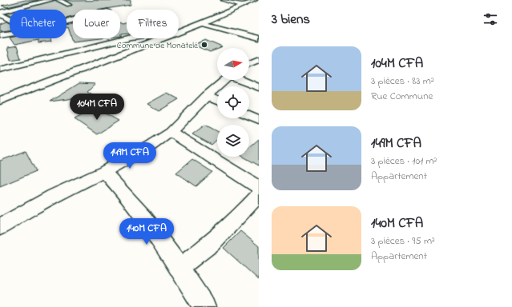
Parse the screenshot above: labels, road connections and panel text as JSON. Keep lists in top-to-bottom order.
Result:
{
  "places": ["Commune de Monatelé"],
  "north": "right",
  "page": {
    "heading": "3 biens",
    "chip": ["Acheter", "Louer", "Filtres"],
    "list": [
      {
        "name": "104M CFA",
        "note": "3 pièces · 83 m² · Rue Commune"
      },
      {
        "name": "149M CFA",
        "note": "3 pièces · 101 m² · Appartement"
      },
      {
        "name": "140M CFA",
        "note": "3 pièces · 95 m² · Appartement"
      }
    ],
    "price": ["104M CFA", "149M CFA", "140M CFA"]
  }
}
